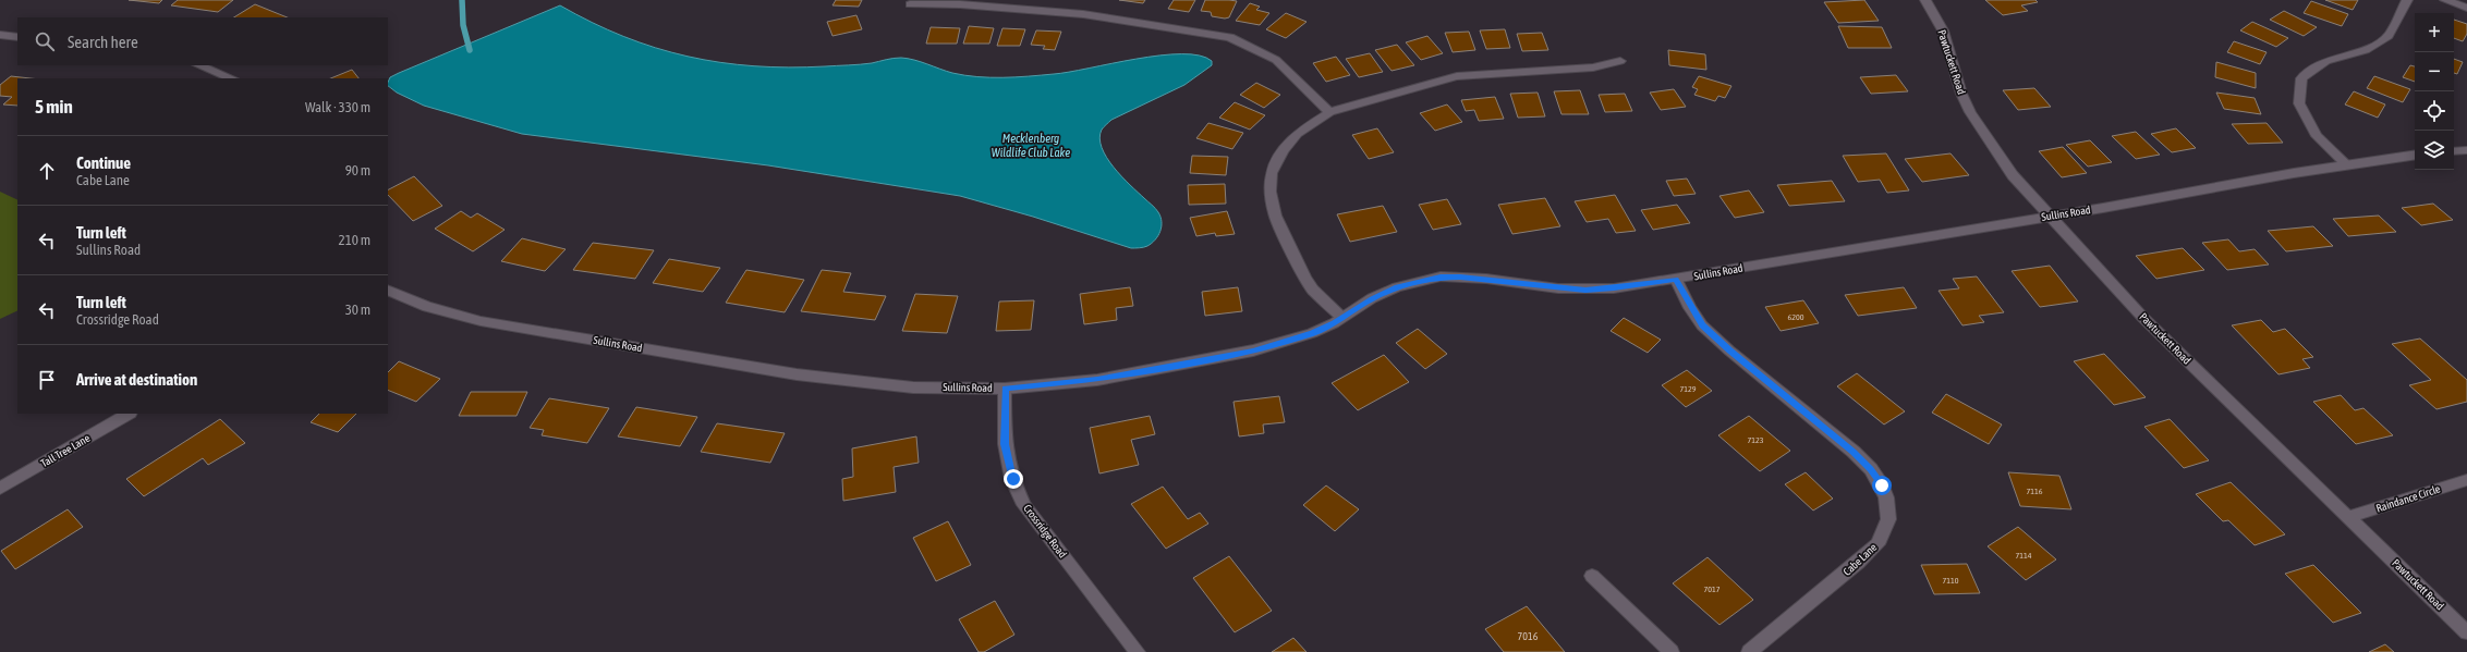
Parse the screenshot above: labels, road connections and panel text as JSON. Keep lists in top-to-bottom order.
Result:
{
  "streets": {
    "street": [
      "Pawtuckett Road",
      "Sullins Road",
      "Tall Tree Lane",
      "Raindance Circle",
      "Crossridge Road",
      "Cabe Lane"
    ]
  },
  "crossings": [
    ["Pawtuckett Road", "Sullins Road"],
    ["Pawtuckett Road", "Raindance Circle"],
    ["Sullins Road", "Crossridge Road"],
    ["Sullins Road", "Cabe Lane"]
  ],
  "water": ["Mecklenberg Wildlife Club Lake"],
  "house_numbers": [
    "6200",
    "7129",
    "7123",
    "7116",
    "7114",
    "7110",
    "7017",
    "7016"
  ],
  "page": {
    "map_buttons": ["+", "−"],
    "search": "Search here",
    "heading": ["5 min", "Walk · 330 m"],
    "list": [
      ["Continue", "Cabe Lane", "90 m"],
      ["Turn left", "Sullins Road", "210 m"],
      ["Turn left", "Crossridge Road", "30 m"],
      "Arrive at destination"
    ]
  }
}
